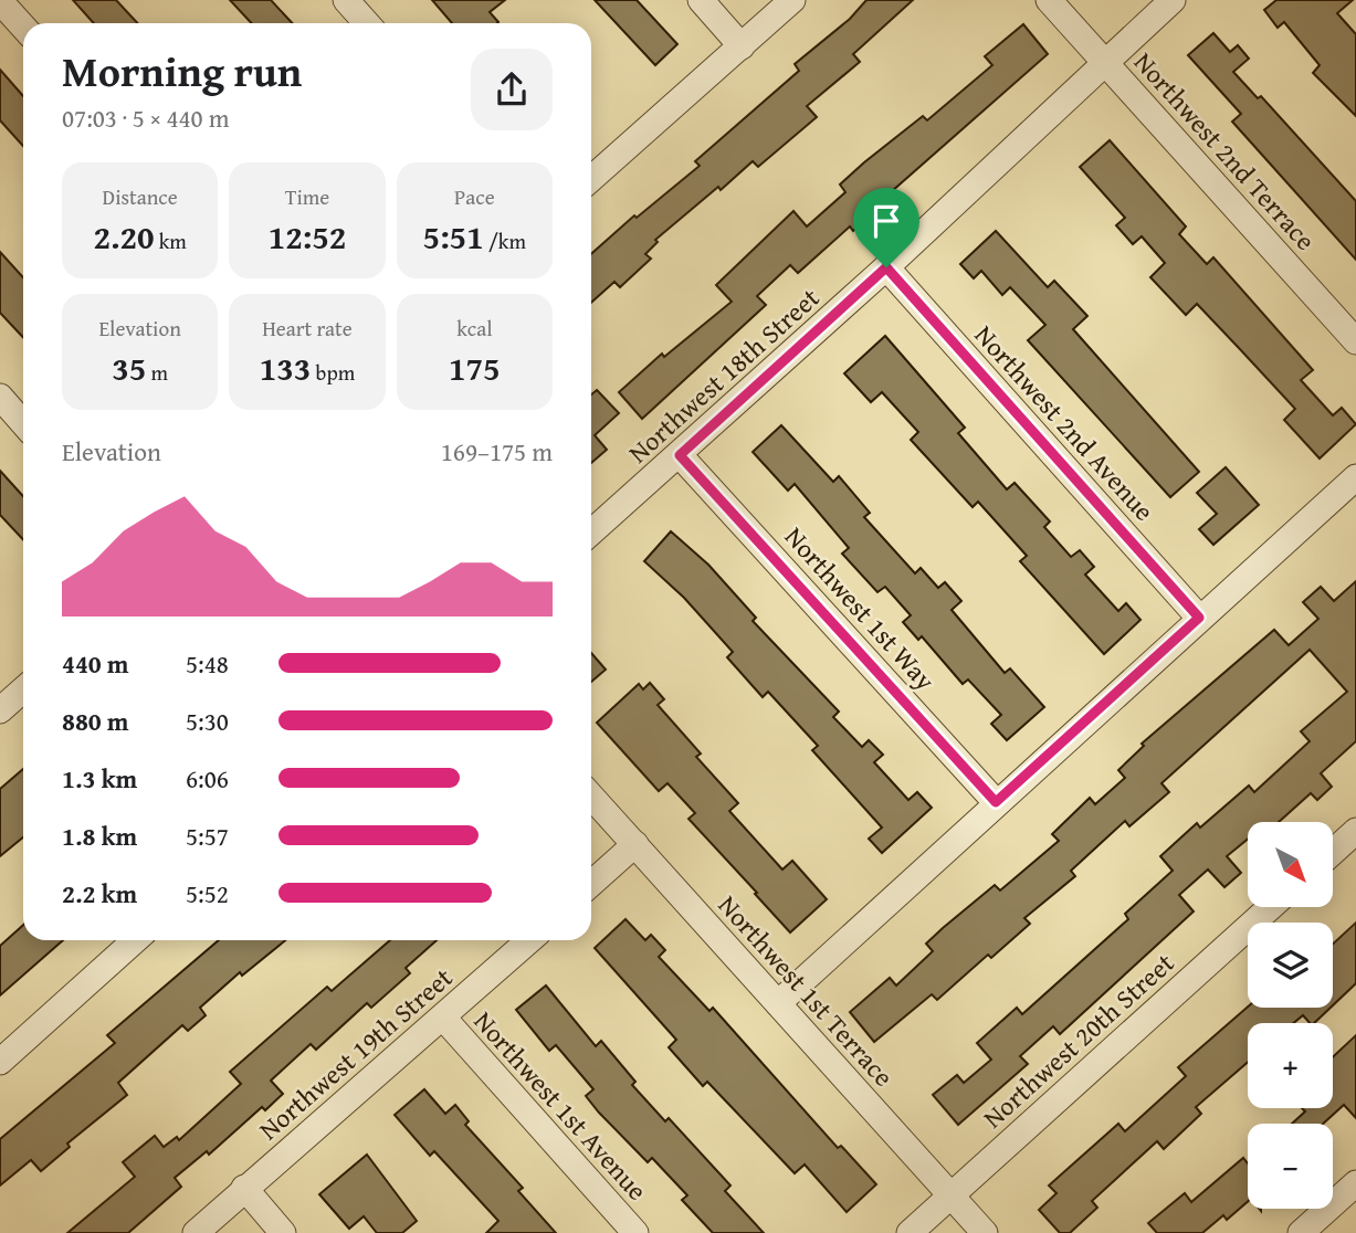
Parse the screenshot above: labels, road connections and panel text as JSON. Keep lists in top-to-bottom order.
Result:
{
  "streets": {
    "street": [
      "Northwest 2nd Terrace",
      "Northwest 18th Street",
      "Northwest 2nd Avenue",
      "Northwest 1st Way",
      "Northwest 1st Terrace",
      "Northwest 20th Street",
      "Northwest 19th Street",
      "Northwest 1st Avenue"
    ]
  },
  "crossings": [
    ["Northwest 2nd Terrace", "Northwest 18th Street"],
    ["Northwest 18th Street", "Northwest 2nd Avenue"],
    ["Northwest 18th Street", "Northwest 1st Way"],
    ["Northwest 1st Terrace", "Northwest 20th Street"],
    ["Northwest 19th Street", "Northwest 1st Avenue"]
  ],
  "north": "bottom right",
  "page": {
    "heading": ["Morning run", "07:03 · 5 × 440 m"],
    "stats": [
      ["Distance", "2.20 km"],
      ["Time", "12:52"],
      ["Pace", "5:51 /km"],
      ["Elevation", "35 m"],
      ["Heart rate", "133 bpm"],
      ["kcal", "175"]
    ],
    "chart": ["Elevation", "169–175 m"],
    "list": [
      {
        "name": "440 m",
        "note": "5:48"
      },
      {
        "name": "880 m",
        "note": "5:30"
      },
      {
        "name": "1.3 km",
        "note": "6:06"
      },
      {
        "name": "1.8 km",
        "note": "5:57"
      },
      {
        "name": "2.2 km",
        "note": "5:52"
      }
    ],
    "map_buttons": ["+", "−"]
  }
}
